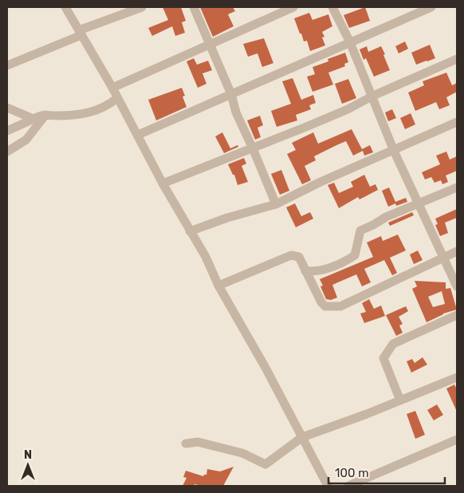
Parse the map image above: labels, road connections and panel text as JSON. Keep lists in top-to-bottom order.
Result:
{
  "scale_bar": "100 m",
  "north": "top"
}
